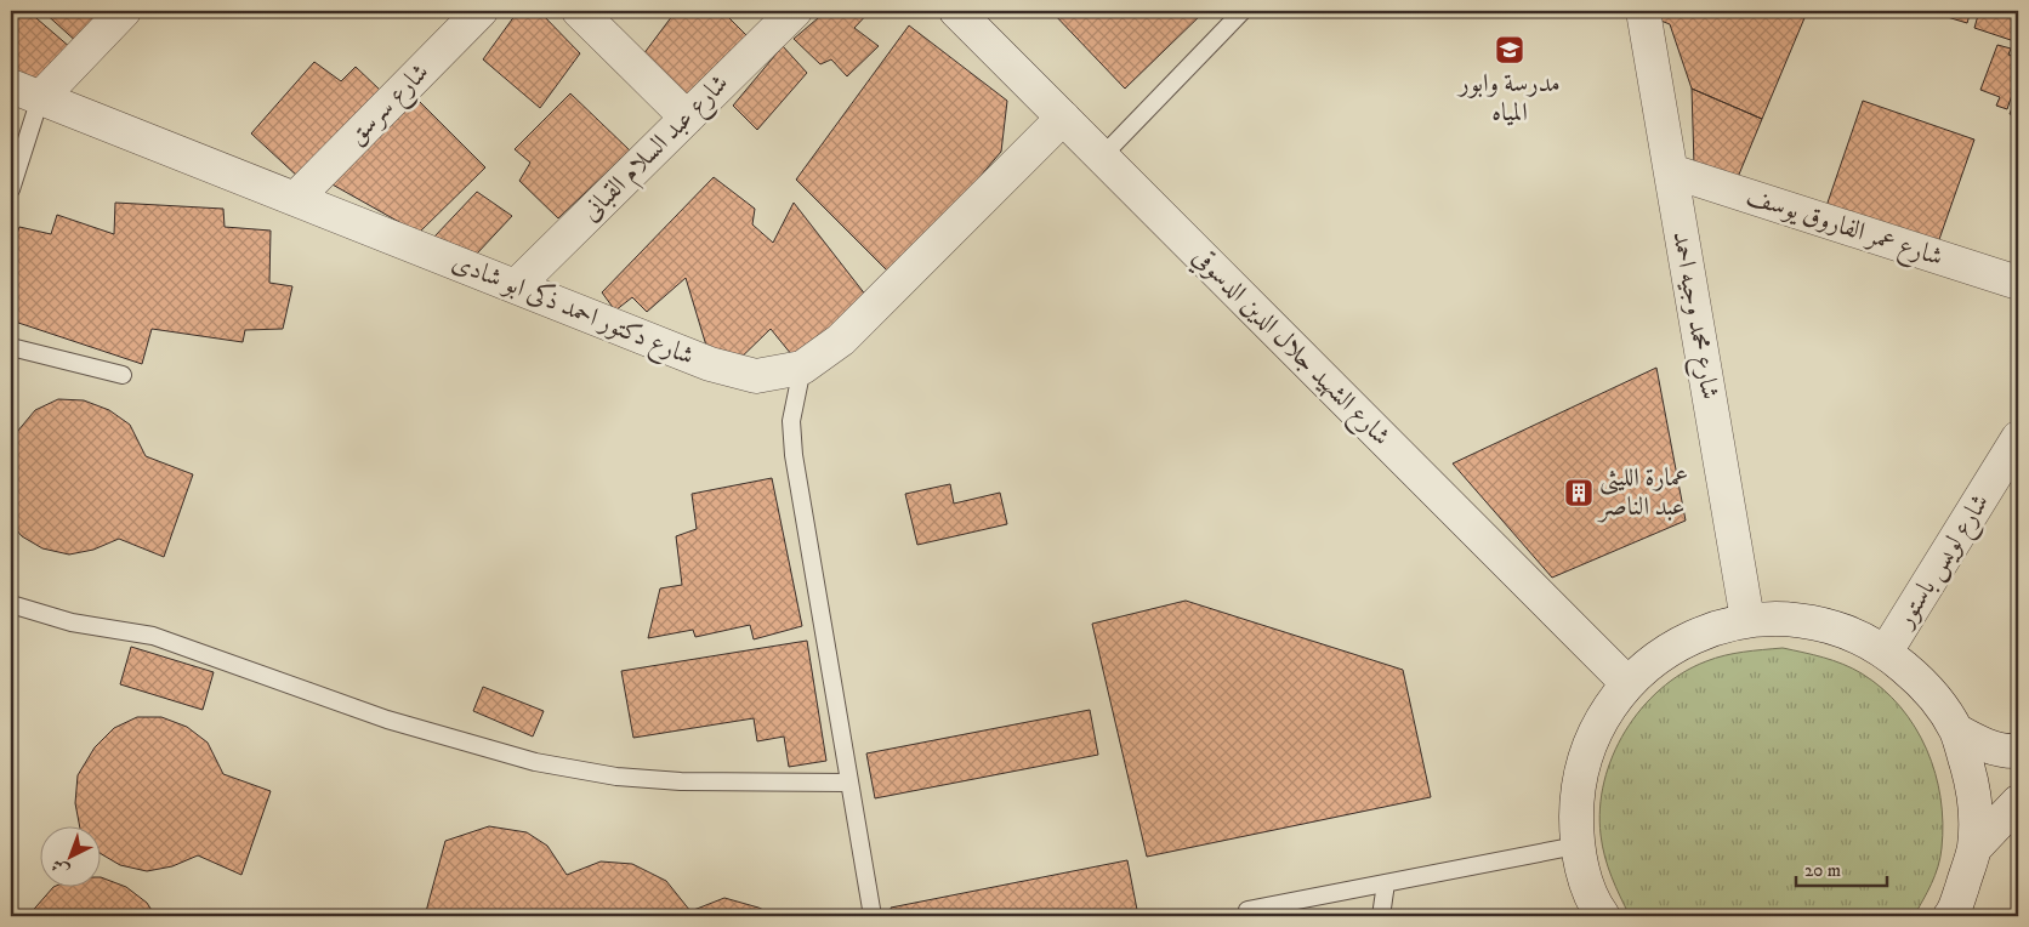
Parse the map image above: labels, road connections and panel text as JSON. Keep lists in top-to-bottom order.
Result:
{
  "streets": {
    "street": [
      "شارع سرسق",
      "شارع عبد السلام القبانى",
      "شارع عمر الفاروق يوسف",
      "شارع دكتور احمد ذكى ابو شادى",
      "شارع محمد وجيه احمد",
      "شارع الشهيد جلال الدين الدسوقي",
      "شارع لويس باستور"
    ]
  },
  "crossings": [
    ["شارع سرسق", "شارع دكتور احمد ذكى ابو شادى"],
    ["شارع عبد السلام القبانى", "شارع دكتور احمد ذكى ابو شادى"],
    ["شارع عمر الفاروق يوسف", "شارع محمد وجيه احمد"],
    ["شارع دكتور احمد ذكى ابو شادى", "شارع الشهيد جلال الدين الدسوقي"]
  ],
  "places": {
    "school or university": ["مدرسة وابور المياه"],
    "building": ["عمارة الليثى عبد الناصر"]
  },
  "scale_bar": "20 m",
  "north": "bottom left"
}
